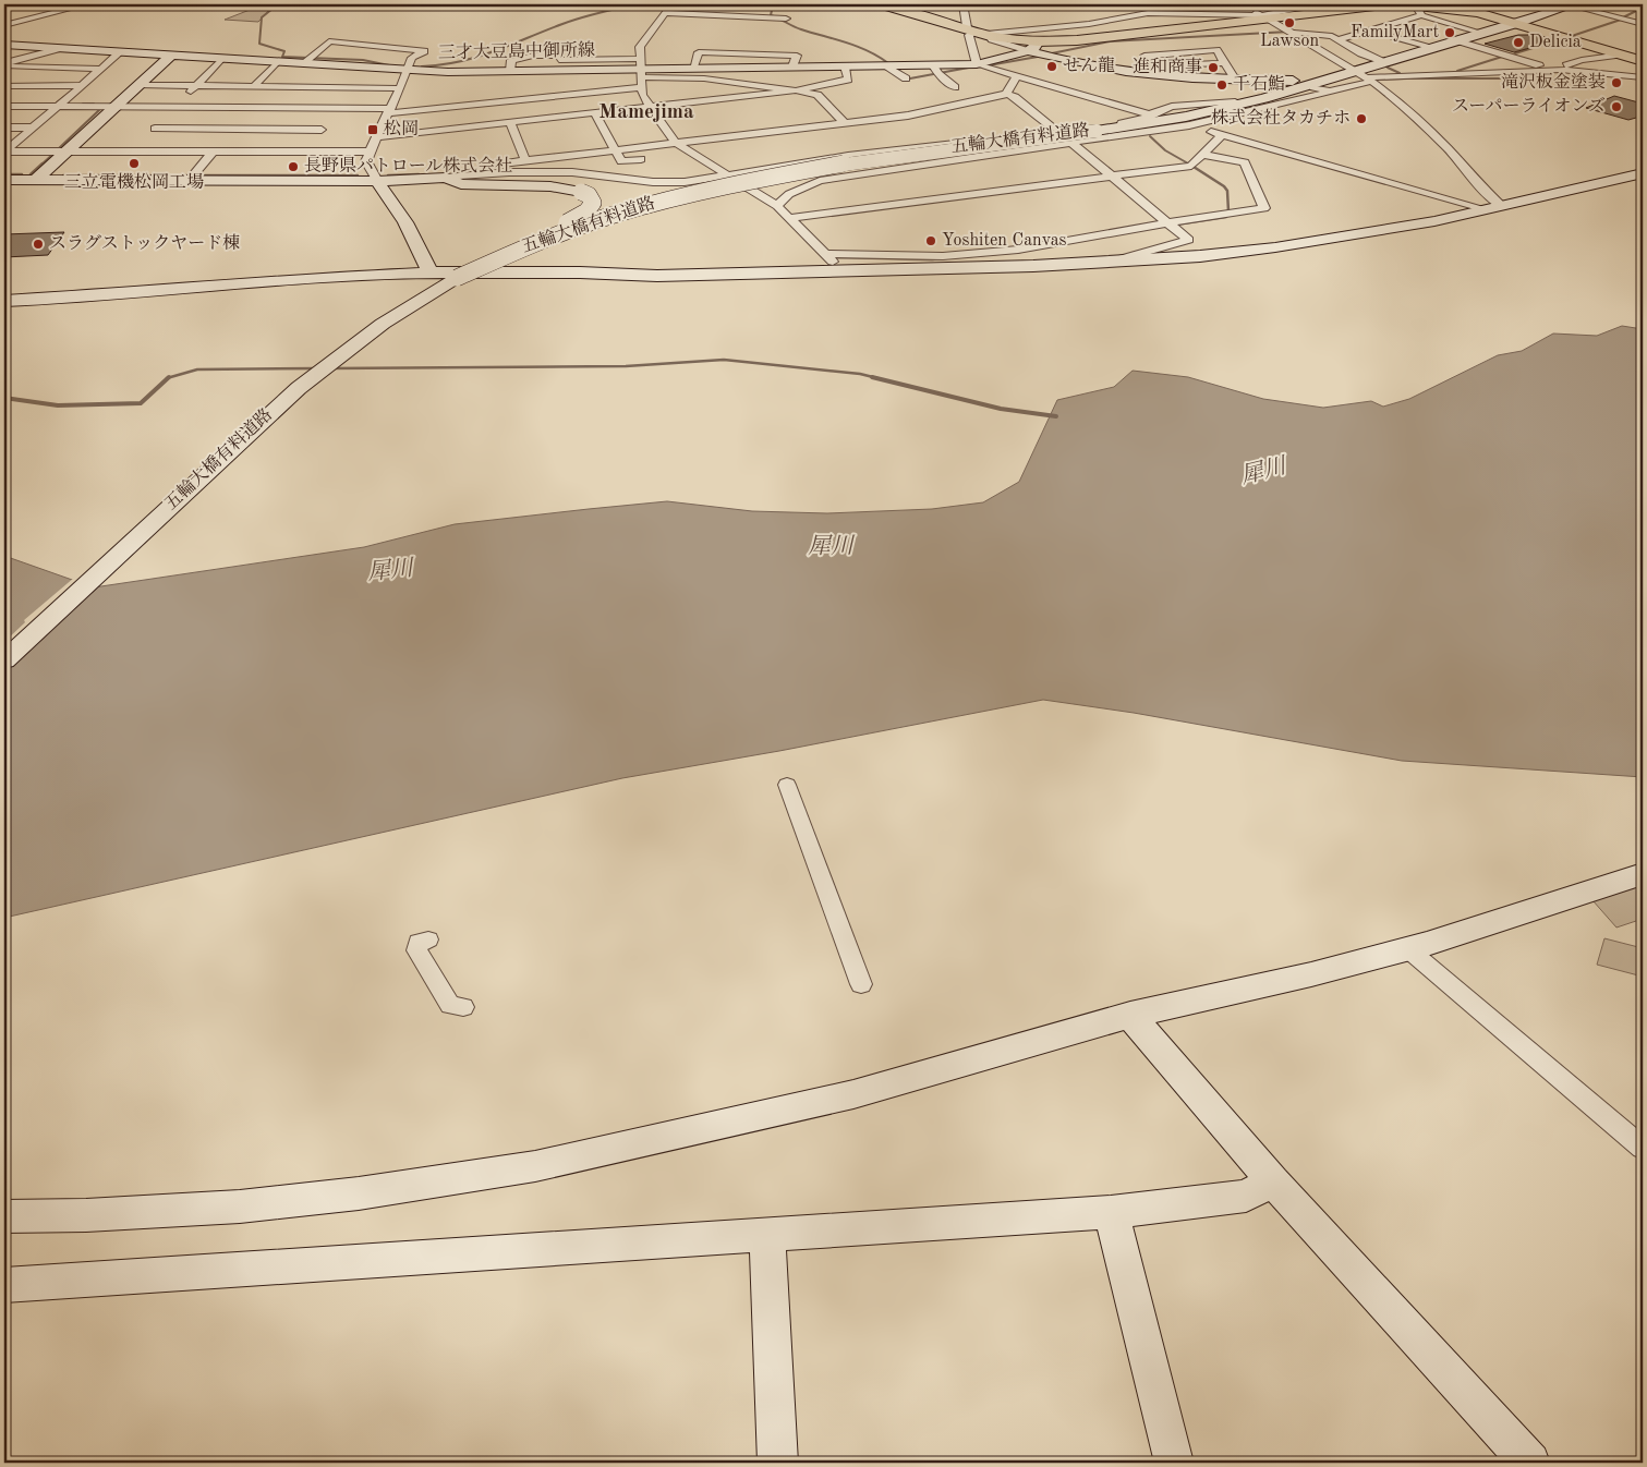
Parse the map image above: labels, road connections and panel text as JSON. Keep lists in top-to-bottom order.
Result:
{
  "streets": {
    "street": ["三才大豆島中御所線", "五輪大橋有料道路"]
  },
  "crossings": [
    ["三才大豆島中御所線", "五輪大橋有料道路"]
  ],
  "districts": ["Mamejima"],
  "water": ["犀川"],
  "places": {
    "other": [
      "Lawson",
      "FamilyMart",
      "Delicia",
      "せん龍",
      "進和商事",
      "滝沢板金塗装",
      "千石鮨",
      "スーパーライオンズ",
      "株式会社タカチホ",
      "三立電機松岡工場",
      "長野県パトロール株式会社",
      "Yoshiten Canvas",
      "スラグストックヤード棟"
    ],
    "transit": ["松岡"]
  }
}
